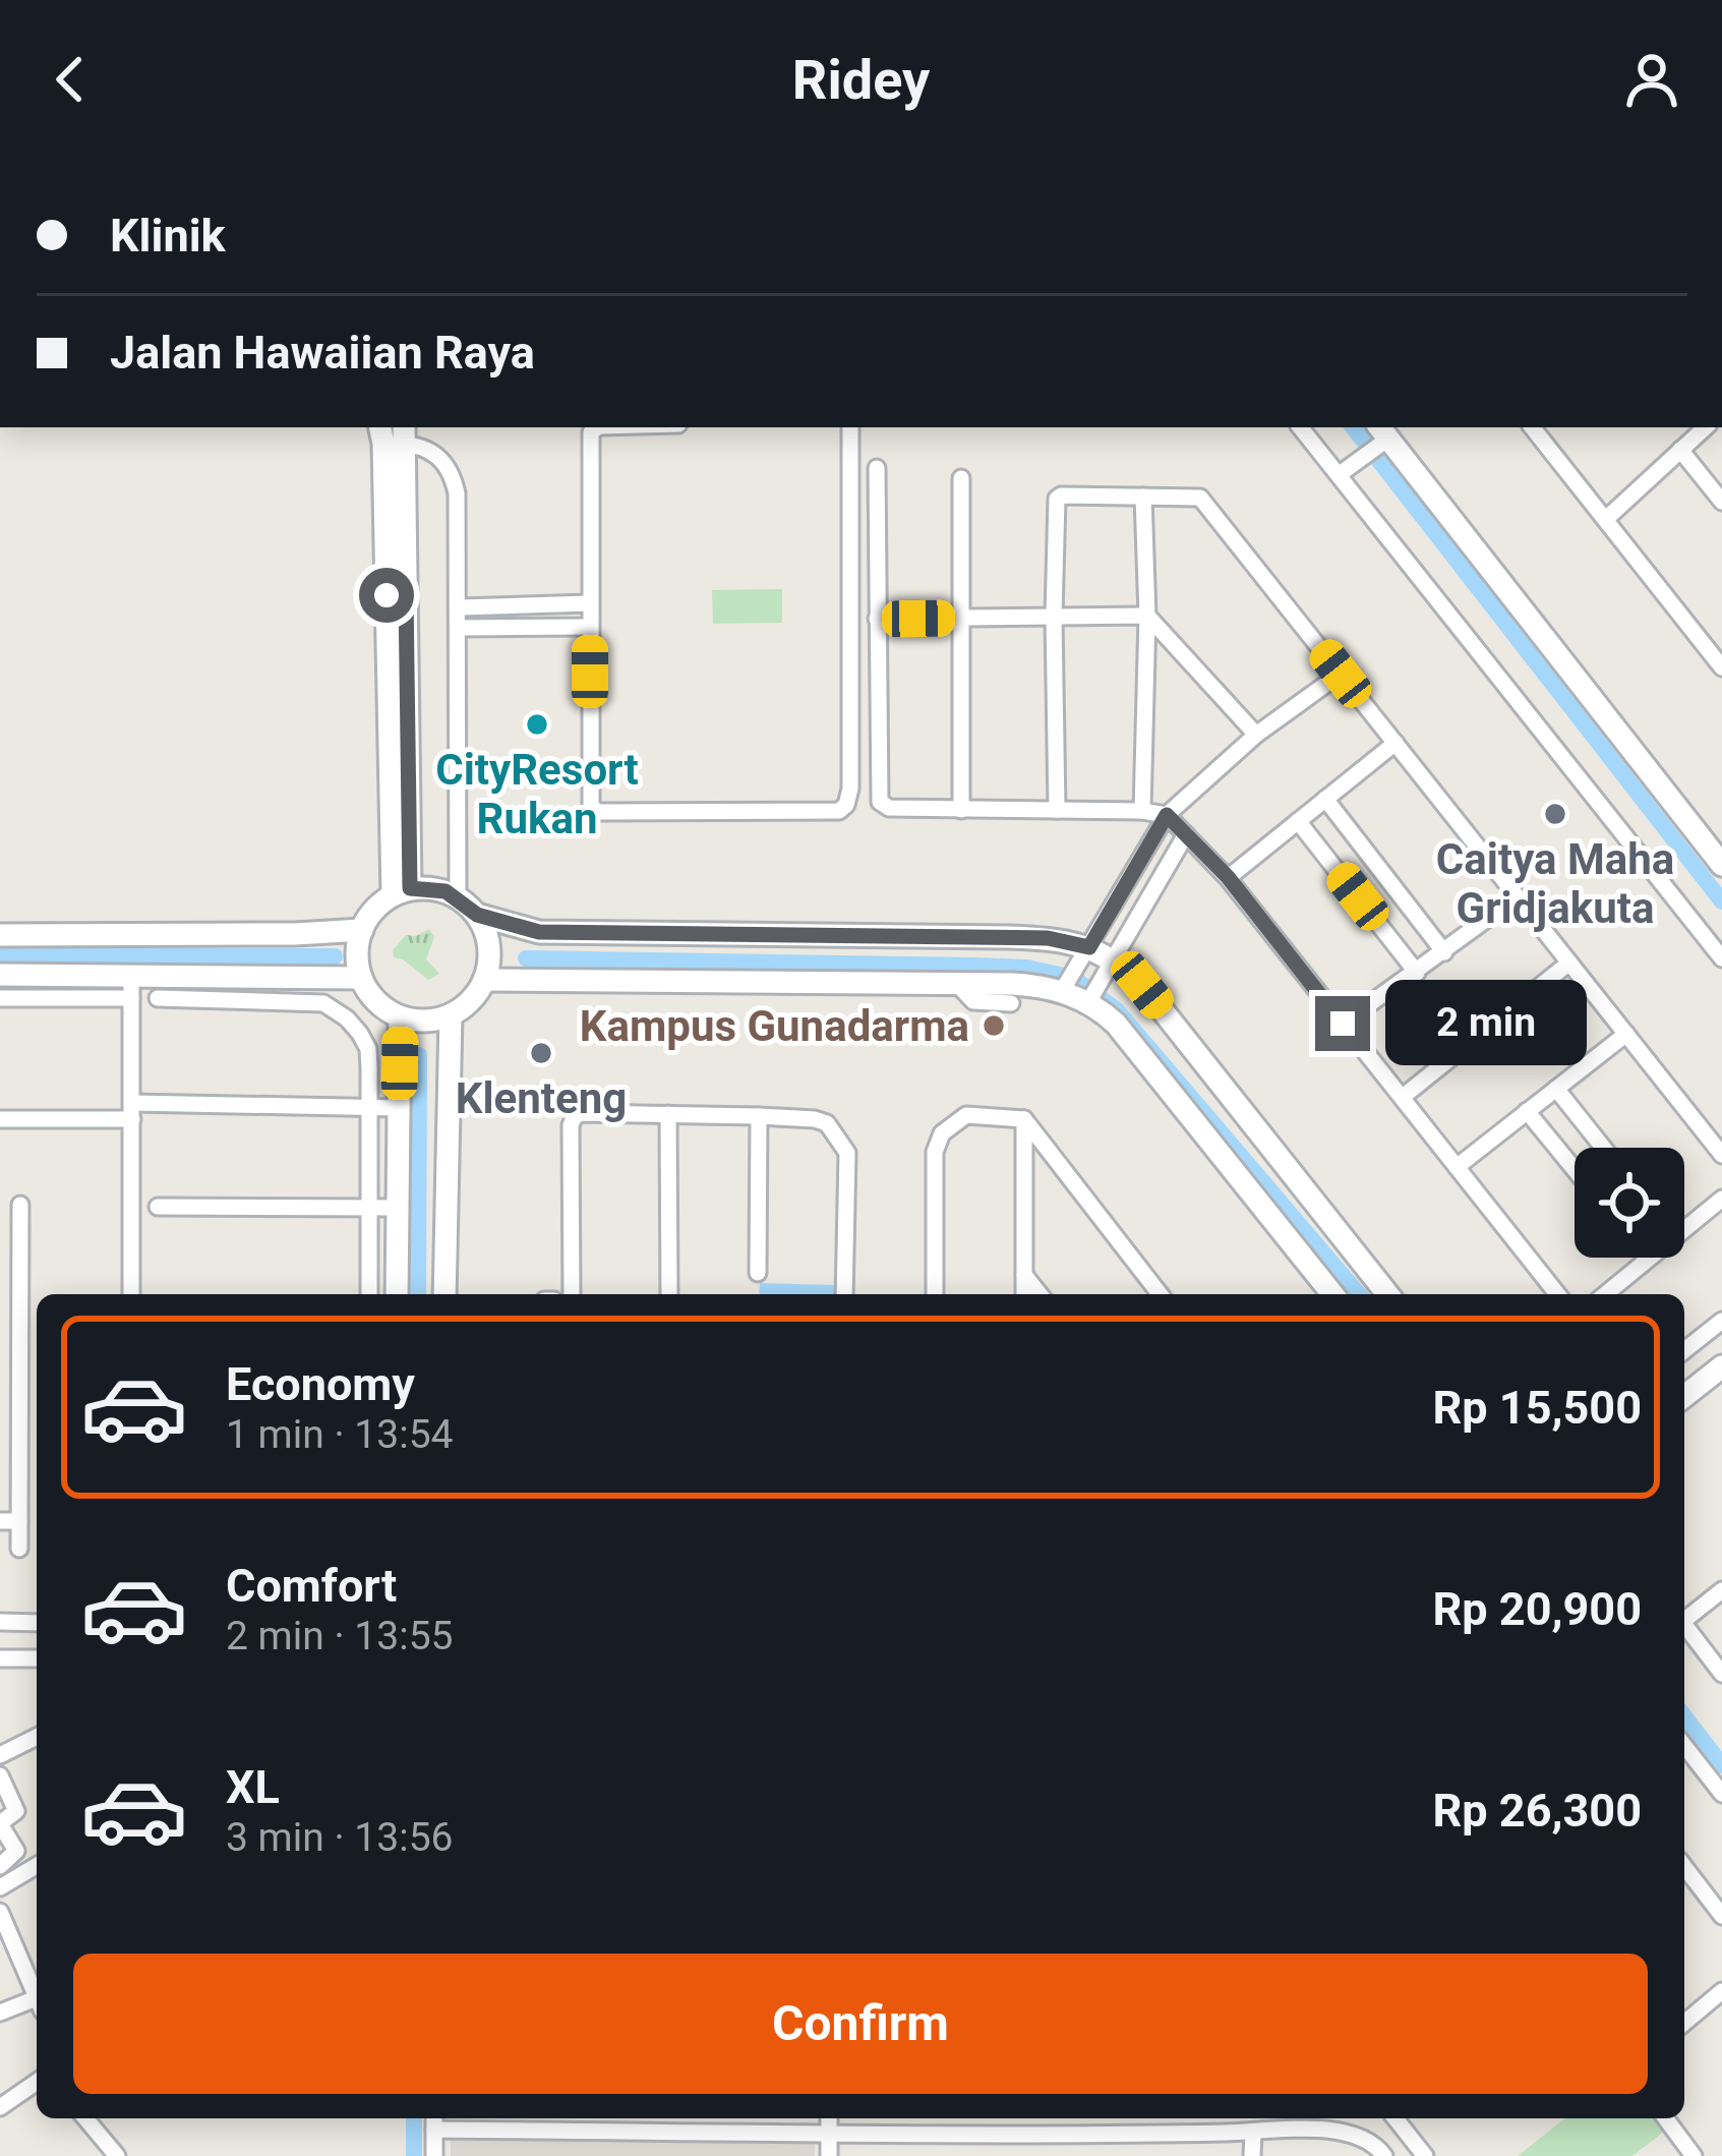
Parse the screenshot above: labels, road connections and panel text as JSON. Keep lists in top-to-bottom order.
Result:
{
  "places": [
    "CityResort Rukan",
    "Caitya Maha Gridjakuta",
    "Kampus Gunadarma",
    "Klenteng"
  ],
  "page": {
    "header": "Ridey",
    "banner": ["Klinik", "Jalan Hawaiian Raya"],
    "bubble": "2 min",
    "list": [
      {
        "name": "Economy",
        "note": "1 min · 13:54",
        "value": "Rp 15,500"
      },
      {
        "name": "Comfort",
        "note": "2 min · 13:55",
        "value": "Rp 20,900"
      },
      {
        "name": "XL",
        "note": "3 min · 13:56",
        "value": "Rp 26,300"
      }
    ],
    "buttons": "Confirm"
  }
}
